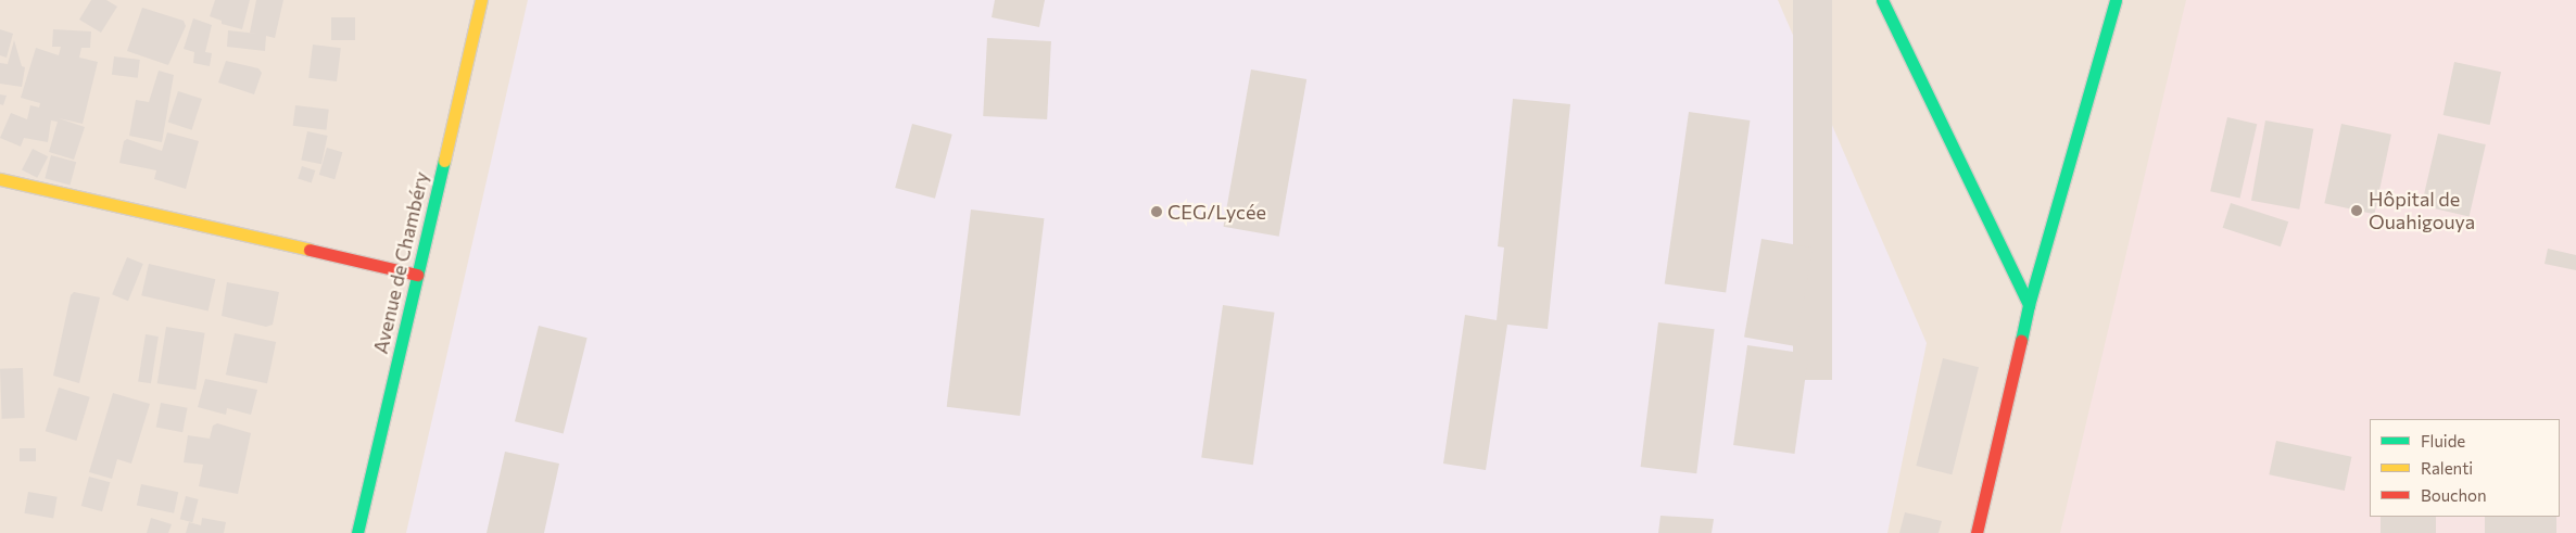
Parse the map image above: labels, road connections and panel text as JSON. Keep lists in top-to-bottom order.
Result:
{
  "streets": {
    "street": ["Avenue de Chambéry"]
  },
  "places": ["Hôpital de Ouahigouya", "CEG/Lycée"],
  "legend": ["Fluide", "Ralenti", "Bouchon"]
}
